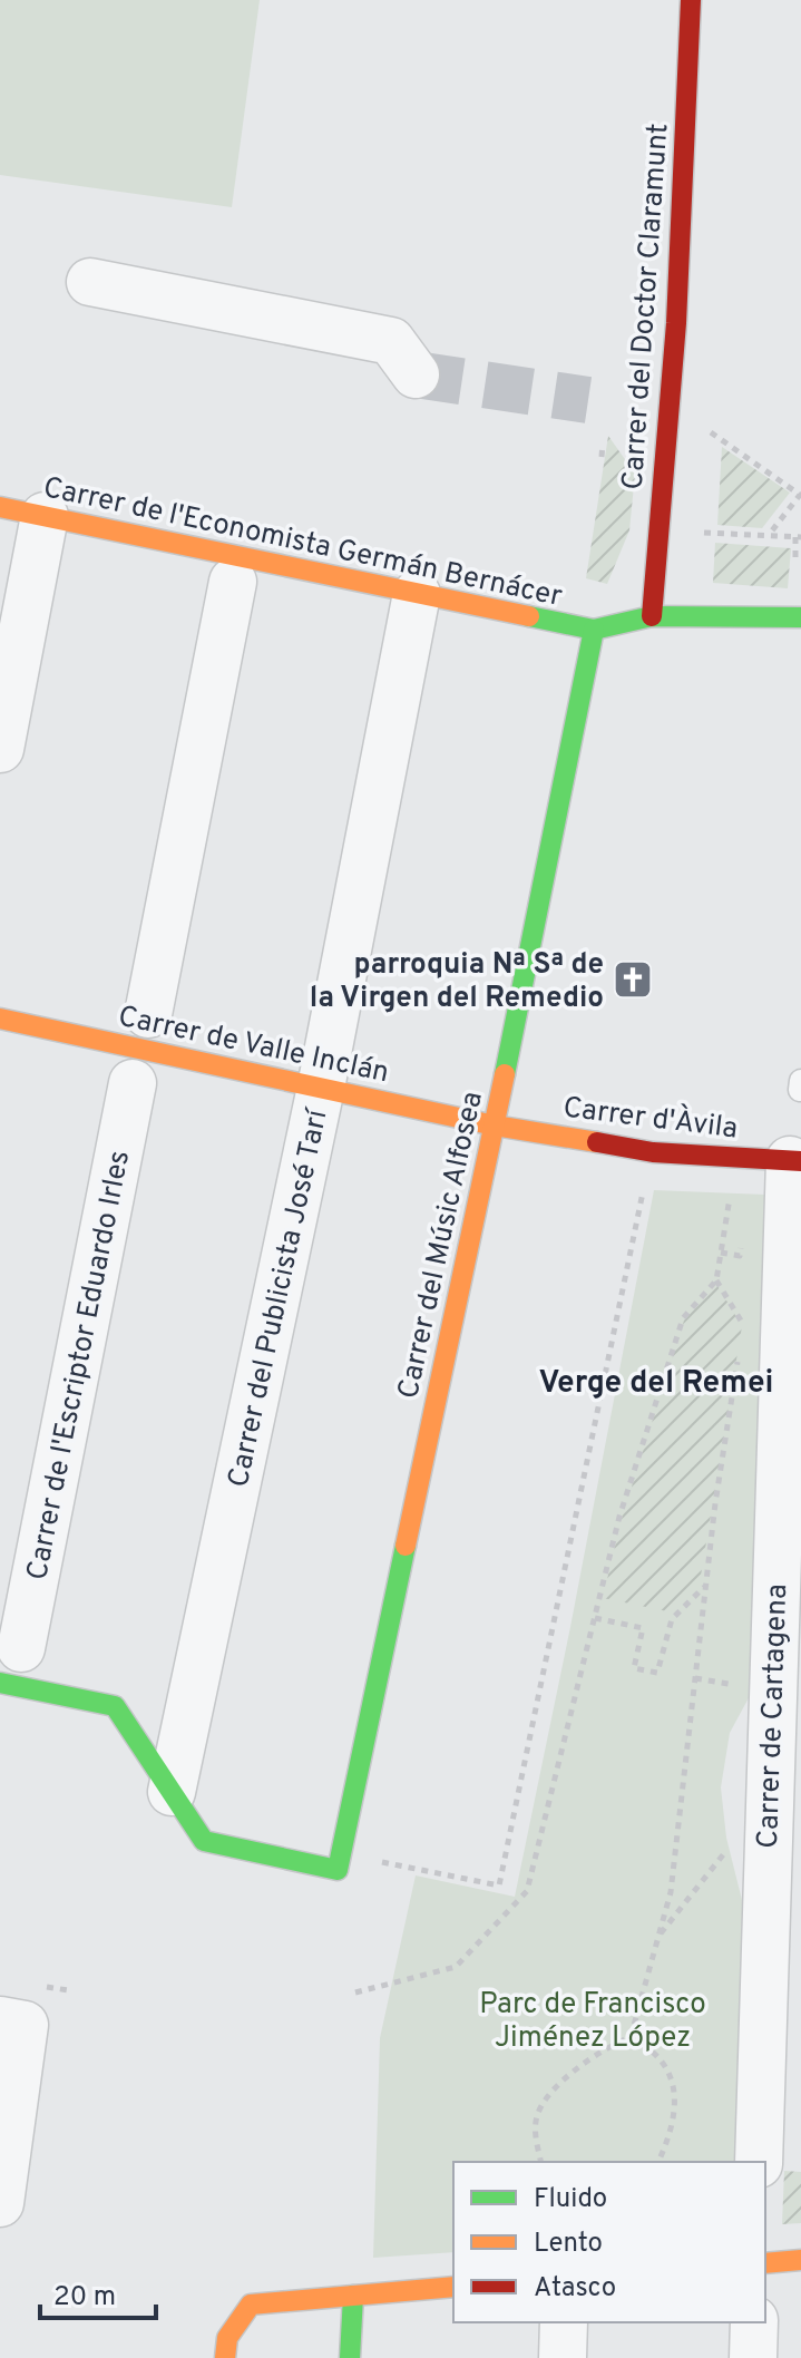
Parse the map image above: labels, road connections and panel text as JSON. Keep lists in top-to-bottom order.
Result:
{
  "streets": {
    "street": [
      "Carrer del Doctor Claramunt",
      "Carrer de l'Economista Germán Bernácer",
      "Carrer de Valle Inclán",
      "Carrer d'Àvila",
      "Carrer del Músic Alfosea",
      "Carrer del Publicista José Tarí",
      "Carrer de l'Escriptor Eduardo Irles",
      "Carrer de Cartagena"
    ]
  },
  "crossings": [
    ["Carrer de l'Economista Germán Bernácer", "Carrer del Músic Alfosea"],
    ["Carrer de l'Economista Germán Bernácer", "Carrer del Publicista José Tarí"],
    ["Carrer de Valle Inclán", "Carrer d'Àvila"],
    ["Carrer de Valle Inclán", "Carrer del Músic Alfosea"],
    ["Carrer de Valle Inclán", "Carrer del Publicista José Tarí"],
    ["Carrer d'Àvila", "Carrer del Músic Alfosea"],
    ["Carrer d'Àvila", "Carrer de Cartagena"],
    ["Carrer del Músic Alfosea", "Carrer del Publicista José Tarí"]
  ],
  "districts": ["Verge del Remei"],
  "parks": ["Parc de Francisco Jiménez López"],
  "places": {
    "church": ["parroquia Nª Sª de la Virgen del Remedio"]
  },
  "legend": ["Fluido", "Lento", "Atasco"],
  "scale_bar": "20 m"
}
